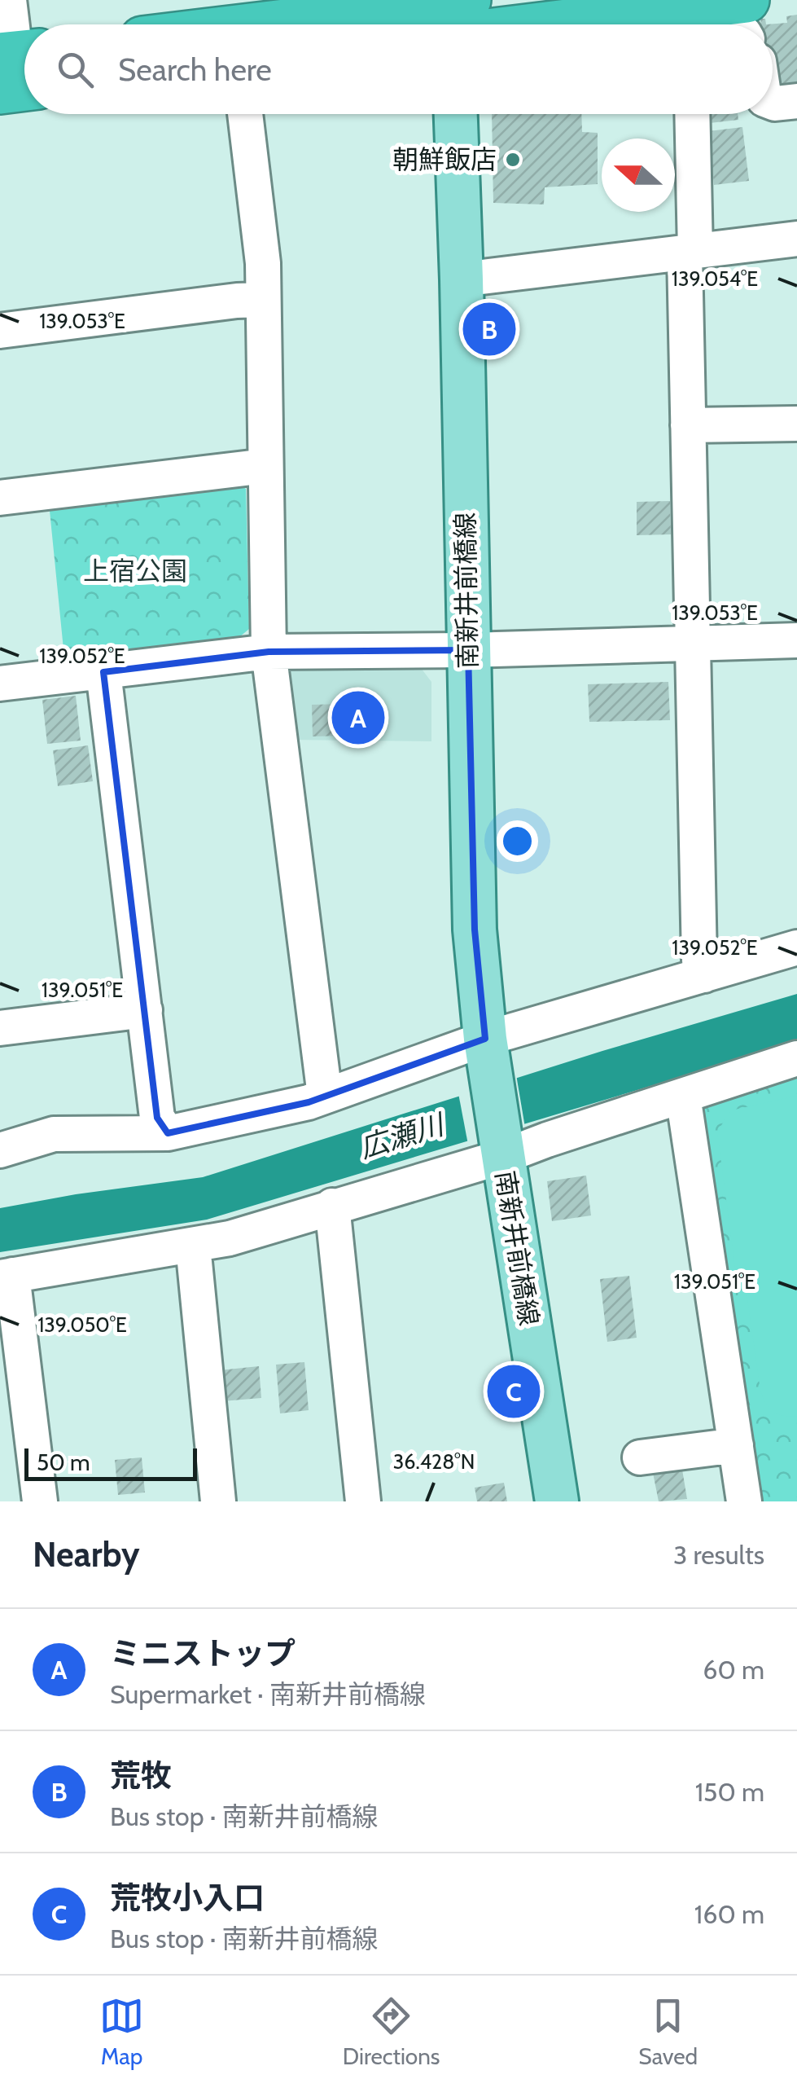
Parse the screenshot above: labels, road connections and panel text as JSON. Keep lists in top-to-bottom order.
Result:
{
  "streets": {
    "main road": ["南新井前橋線"]
  },
  "water": ["広瀬川"],
  "parks": ["上宿公園"],
  "places": ["朝鮮飯店"],
  "scale_bar": "50 m",
  "north": "left",
  "page": {
    "search": "Search here",
    "pins": ["B", "A", "C"],
    "scale": "50 m",
    "heading": ["Nearby", "3 results"],
    "list": [
      {
        "mark": "A",
        "name": "ミニストップ",
        "note": "Supermarket · 南新井前橋線",
        "value": "60 m"
      },
      {
        "mark": "B",
        "name": "荒牧",
        "note": "Bus stop · 南新井前橋線",
        "value": "150 m"
      },
      {
        "mark": "C",
        "name": "荒牧小入口",
        "note": "Bus stop · 南新井前橋線",
        "value": "160 m"
      }
    ],
    "nav": ["Map", "Directions", "Saved"]
  },
  "coordinates": [
    "139.054°E",
    "139.053°E",
    "139.052°E",
    "139.051°E",
    "139.050°E",
    "36.428°N"
  ]
}
